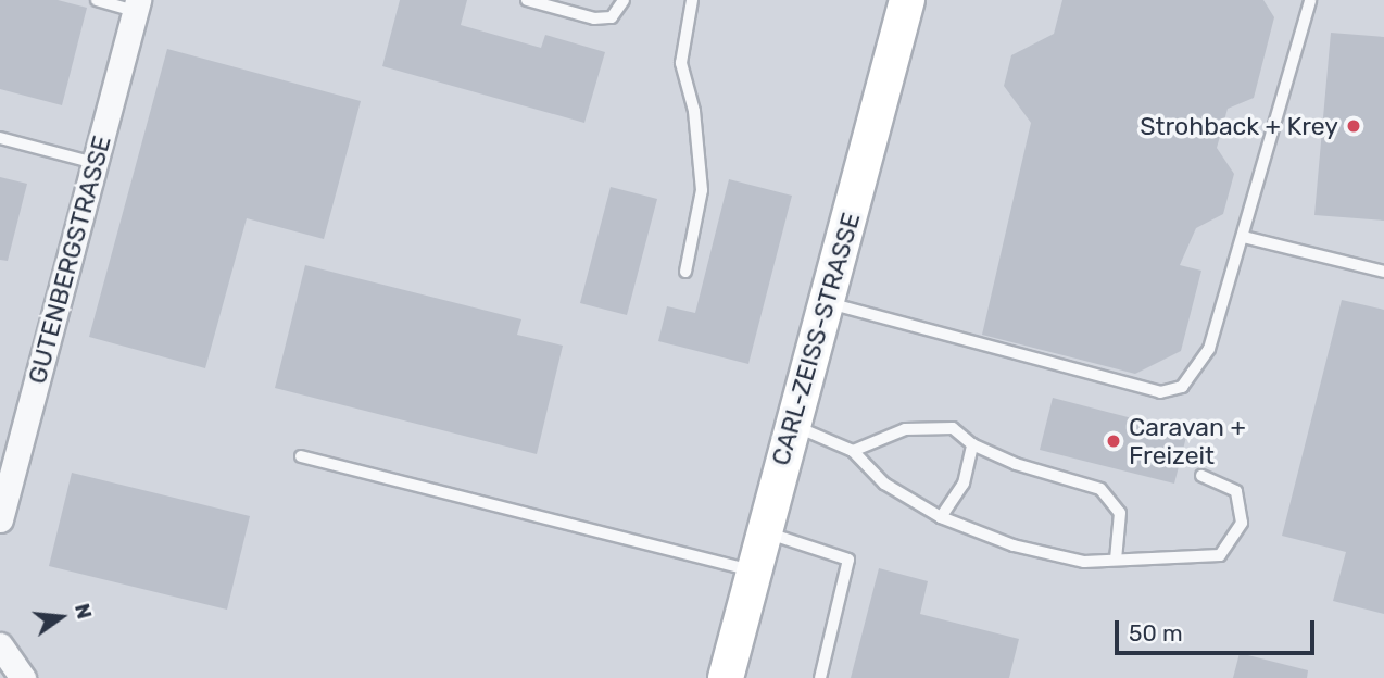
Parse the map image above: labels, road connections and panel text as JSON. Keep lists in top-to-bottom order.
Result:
{
  "streets": {
    "main road": ["CARL-ZEISS-STRASSE"],
    "street": ["GUTENBERGSTRASSE"]
  },
  "places": ["Strohback + Krey", "Caravan + Freizeit"],
  "scale_bar": "50 m",
  "north": "right"
}
